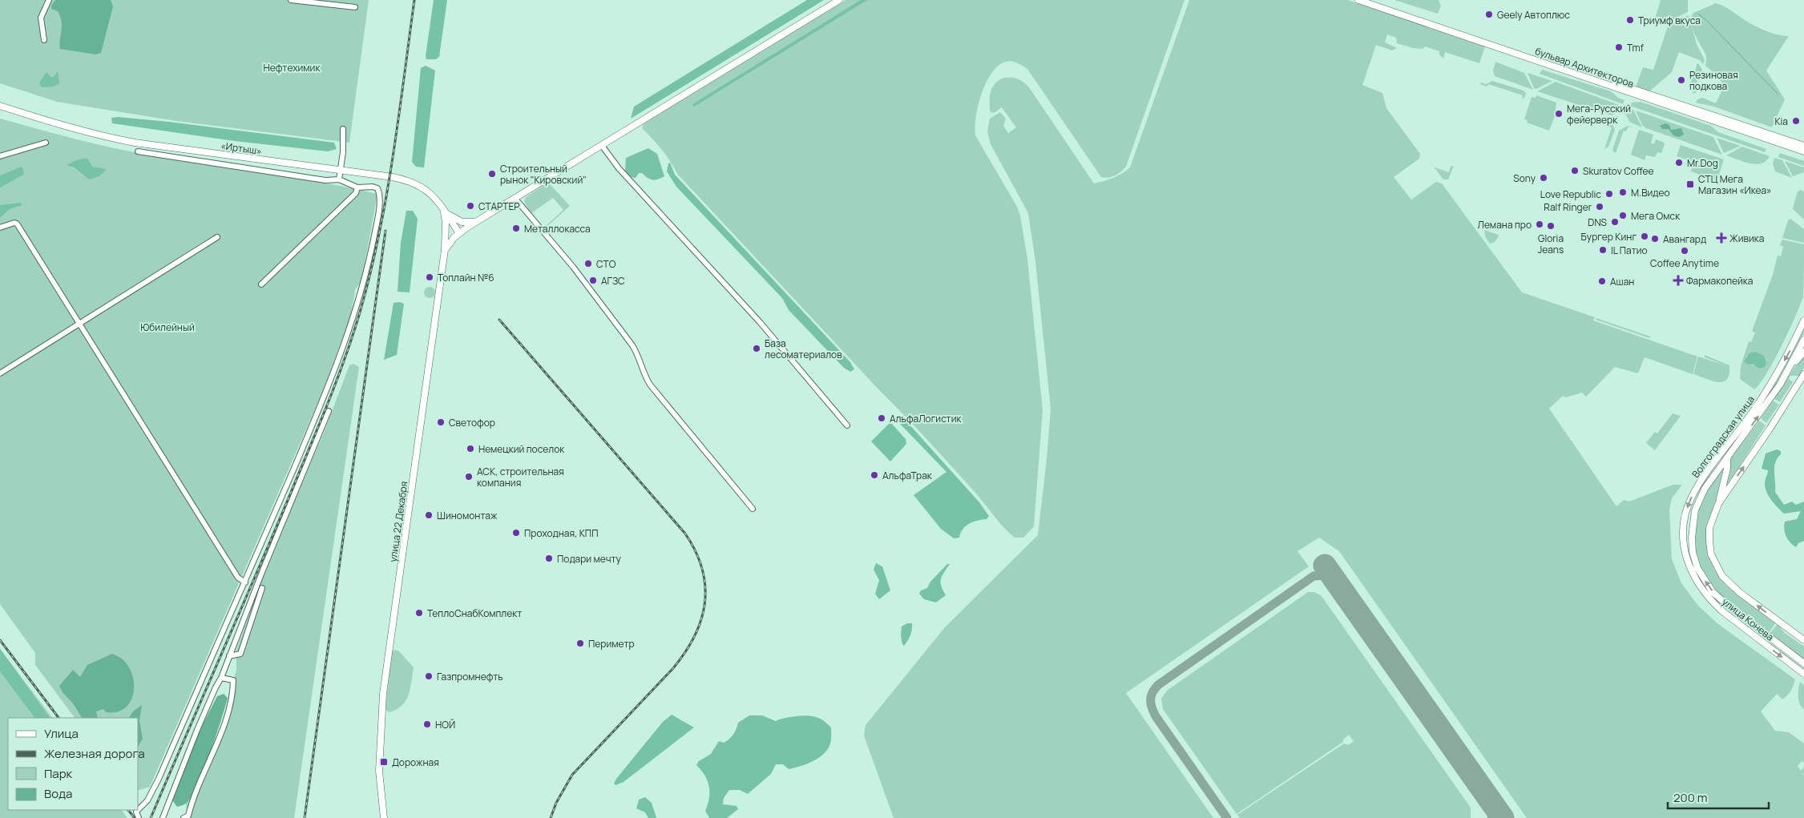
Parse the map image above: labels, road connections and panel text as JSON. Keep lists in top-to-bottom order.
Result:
{
  "streets": {
    "main road": [
      "бульвар Архитекторов",
      "«Иртыш»",
      "Волгоградская улица",
      "улица 22 Декабря",
      "улица Конева"
    ]
  },
  "crossings": [
    ["«Иртыш»", "улица 22 Декабря"],
    ["Волгоградская улица", "улица Конева"]
  ],
  "parks": ["Нефтехимик", "Юбилейный"],
  "places": {
    "other": [
      "Geely Автоплюс",
      "Триумф вкуса",
      "Tmf",
      "Резиновая подкова",
      "Мега-Русский фейерверк",
      "Kia",
      "Mr.Dog",
      "Skuratov Coffee",
      "Строительный рынок \"Кировский\"",
      "Sony",
      "М.Видео",
      "Love Republic",
      "СТАРТЕР",
      "Ralf Ringer",
      "Мега Омск",
      "DNS",
      "Лемана про",
      "Gloria Jeans",
      "Металлокасса",
      "Бургер Кинг",
      "Авангард",
      "IL Патио",
      "Coffee Anytime",
      "СТО",
      "Топлайн №6",
      "АГЗС",
      "Ашан",
      "База лесоматериалов",
      "АльфаЛогистик",
      "Светофор",
      "Немецкий поселок",
      "АльфаТрак",
      "АСК, строительная компания",
      "Шиномонтаж",
      "Проходная, КПП",
      "Подари мечту",
      "ТеплоСнабКомплект",
      "Периметр",
      "Газпромнефть",
      "НОЙ"
    ],
    "transit": ["СТЦ Мега Магазин «Икеа»", "Дорожная"],
    "health": ["Живика", "Фармакопейка"]
  },
  "legend": [
    "Улица",
    "Железная дорога",
    "Парк",
    "Вода"
  ],
  "scale_bar": "200 m"
}
